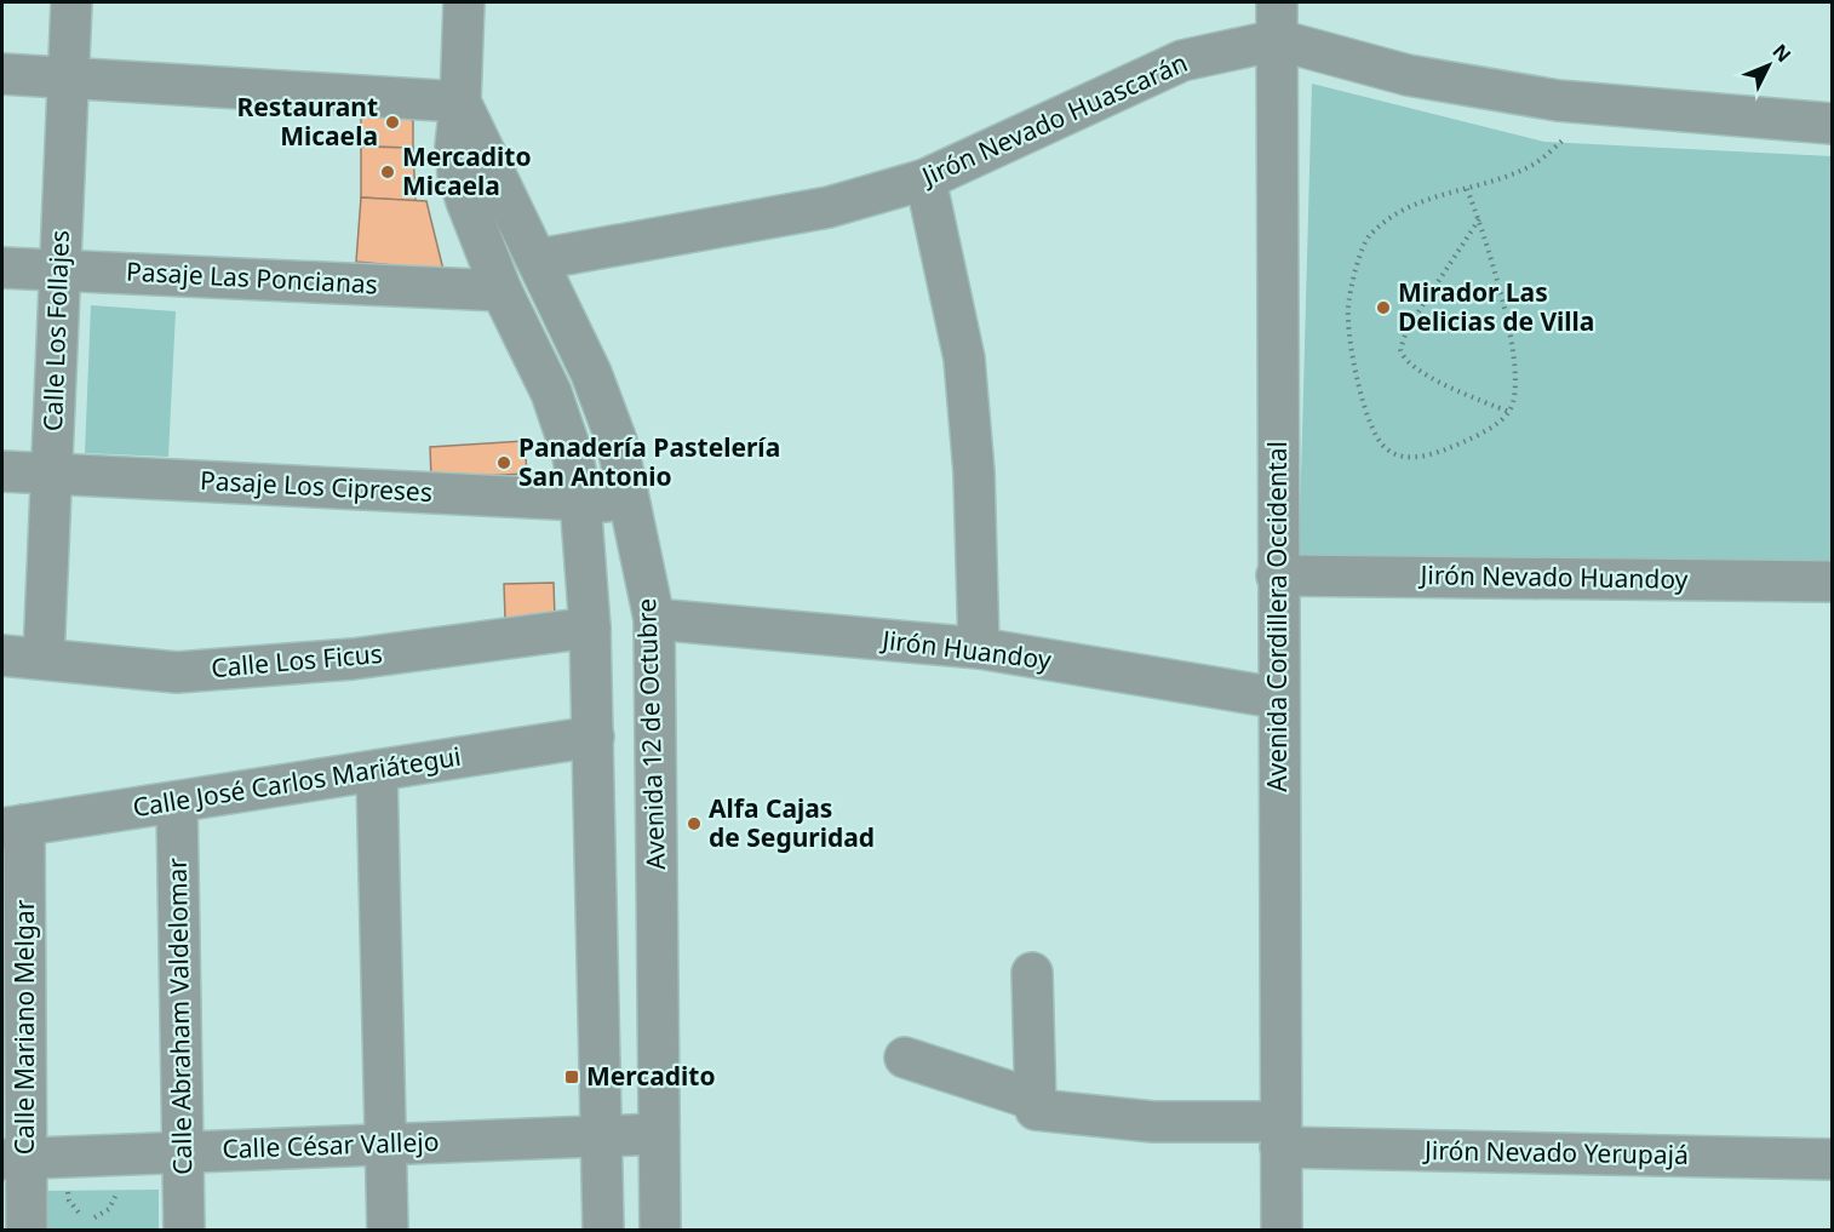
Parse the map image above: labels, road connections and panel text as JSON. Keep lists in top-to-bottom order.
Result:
{
  "streets": {
    "street": [
      "Jirón Nevado Huascarán",
      "Pasaje Las Poncianas",
      "Calle Los Follajes",
      "Pasaje Los Cipreses",
      "Jirón Nevado Huandoy",
      "Avenida Cordillera Occidental",
      "Jirón Huandoy",
      "Calle Los Ficus",
      "Avenida 12 de Octubre",
      "Calle José Carlos Mariátegui",
      "Calle Abraham Valdelomar",
      "Calle Mariano Melgar",
      "Calle César Vallejo",
      "Jirón Nevado Yerupajá"
    ]
  },
  "crossings": [
    ["Jirón Nevado Huascarán", "Avenida Cordillera Occidental"],
    ["Jirón Nevado Huascarán", "Avenida 12 de Octubre"],
    ["Pasaje Las Poncianas", "Calle Los Follajes"],
    ["Pasaje Las Poncianas", "Avenida 12 de Octubre"],
    ["Calle Los Follajes", "Pasaje Los Cipreses"],
    ["Calle Los Follajes", "Calle Los Ficus"],
    ["Pasaje Los Cipreses", "Avenida 12 de Octubre"],
    ["Jirón Nevado Huandoy", "Avenida Cordillera Occidental"],
    ["Avenida Cordillera Occidental", "Jirón Huandoy"],
    ["Avenida Cordillera Occidental", "Jirón Nevado Yerupajá"],
    ["Jirón Huandoy", "Avenida 12 de Octubre"],
    ["Calle Los Ficus", "Avenida 12 de Octubre"],
    ["Avenida 12 de Octubre", "Calle José Carlos Mariátegui"],
    ["Avenida 12 de Octubre", "Calle César Vallejo"],
    ["Calle José Carlos Mariátegui", "Calle Abraham Valdelomar"],
    ["Calle José Carlos Mariátegui", "Calle Mariano Melgar"],
    ["Calle Abraham Valdelomar", "Calle César Vallejo"],
    ["Calle Mariano Melgar", "Calle César Vallejo"]
  ],
  "places": {
    "other": [
      "Restaurant Micaela",
      "Mercadito Micaela",
      "Mirador Las Delicias de Villa",
      "Panadería Pastelería San Antonio",
      "Alfa Cajas de Seguridad"
    ],
    "transit": ["Mercadito"]
  },
  "north": "top right"
}
